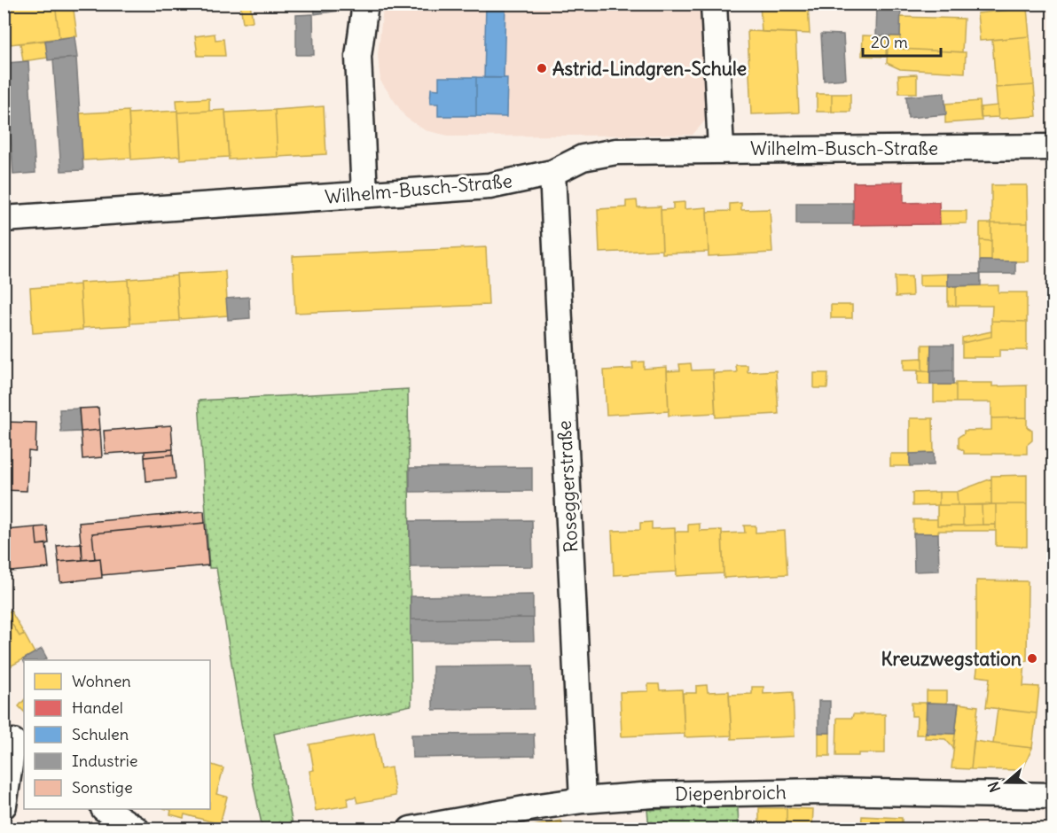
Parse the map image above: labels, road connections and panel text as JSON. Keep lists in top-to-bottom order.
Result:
{
  "streets": {
    "street": ["Wilhelm-Busch-Straße", "Roseggerstraße", "Diepenbroich"]
  },
  "crossings": [
    ["Wilhelm-Busch-Straße", "Roseggerstraße"],
    ["Roseggerstraße", "Diepenbroich"]
  ],
  "places": ["Astrid-Lindgren-Schule", "Kreuzwegstation"],
  "legend": [
    "Wohnen",
    "Handel",
    "Schulen",
    "Industrie",
    "Sonstige"
  ],
  "scale_bar": "20 m",
  "north": "left"
}
